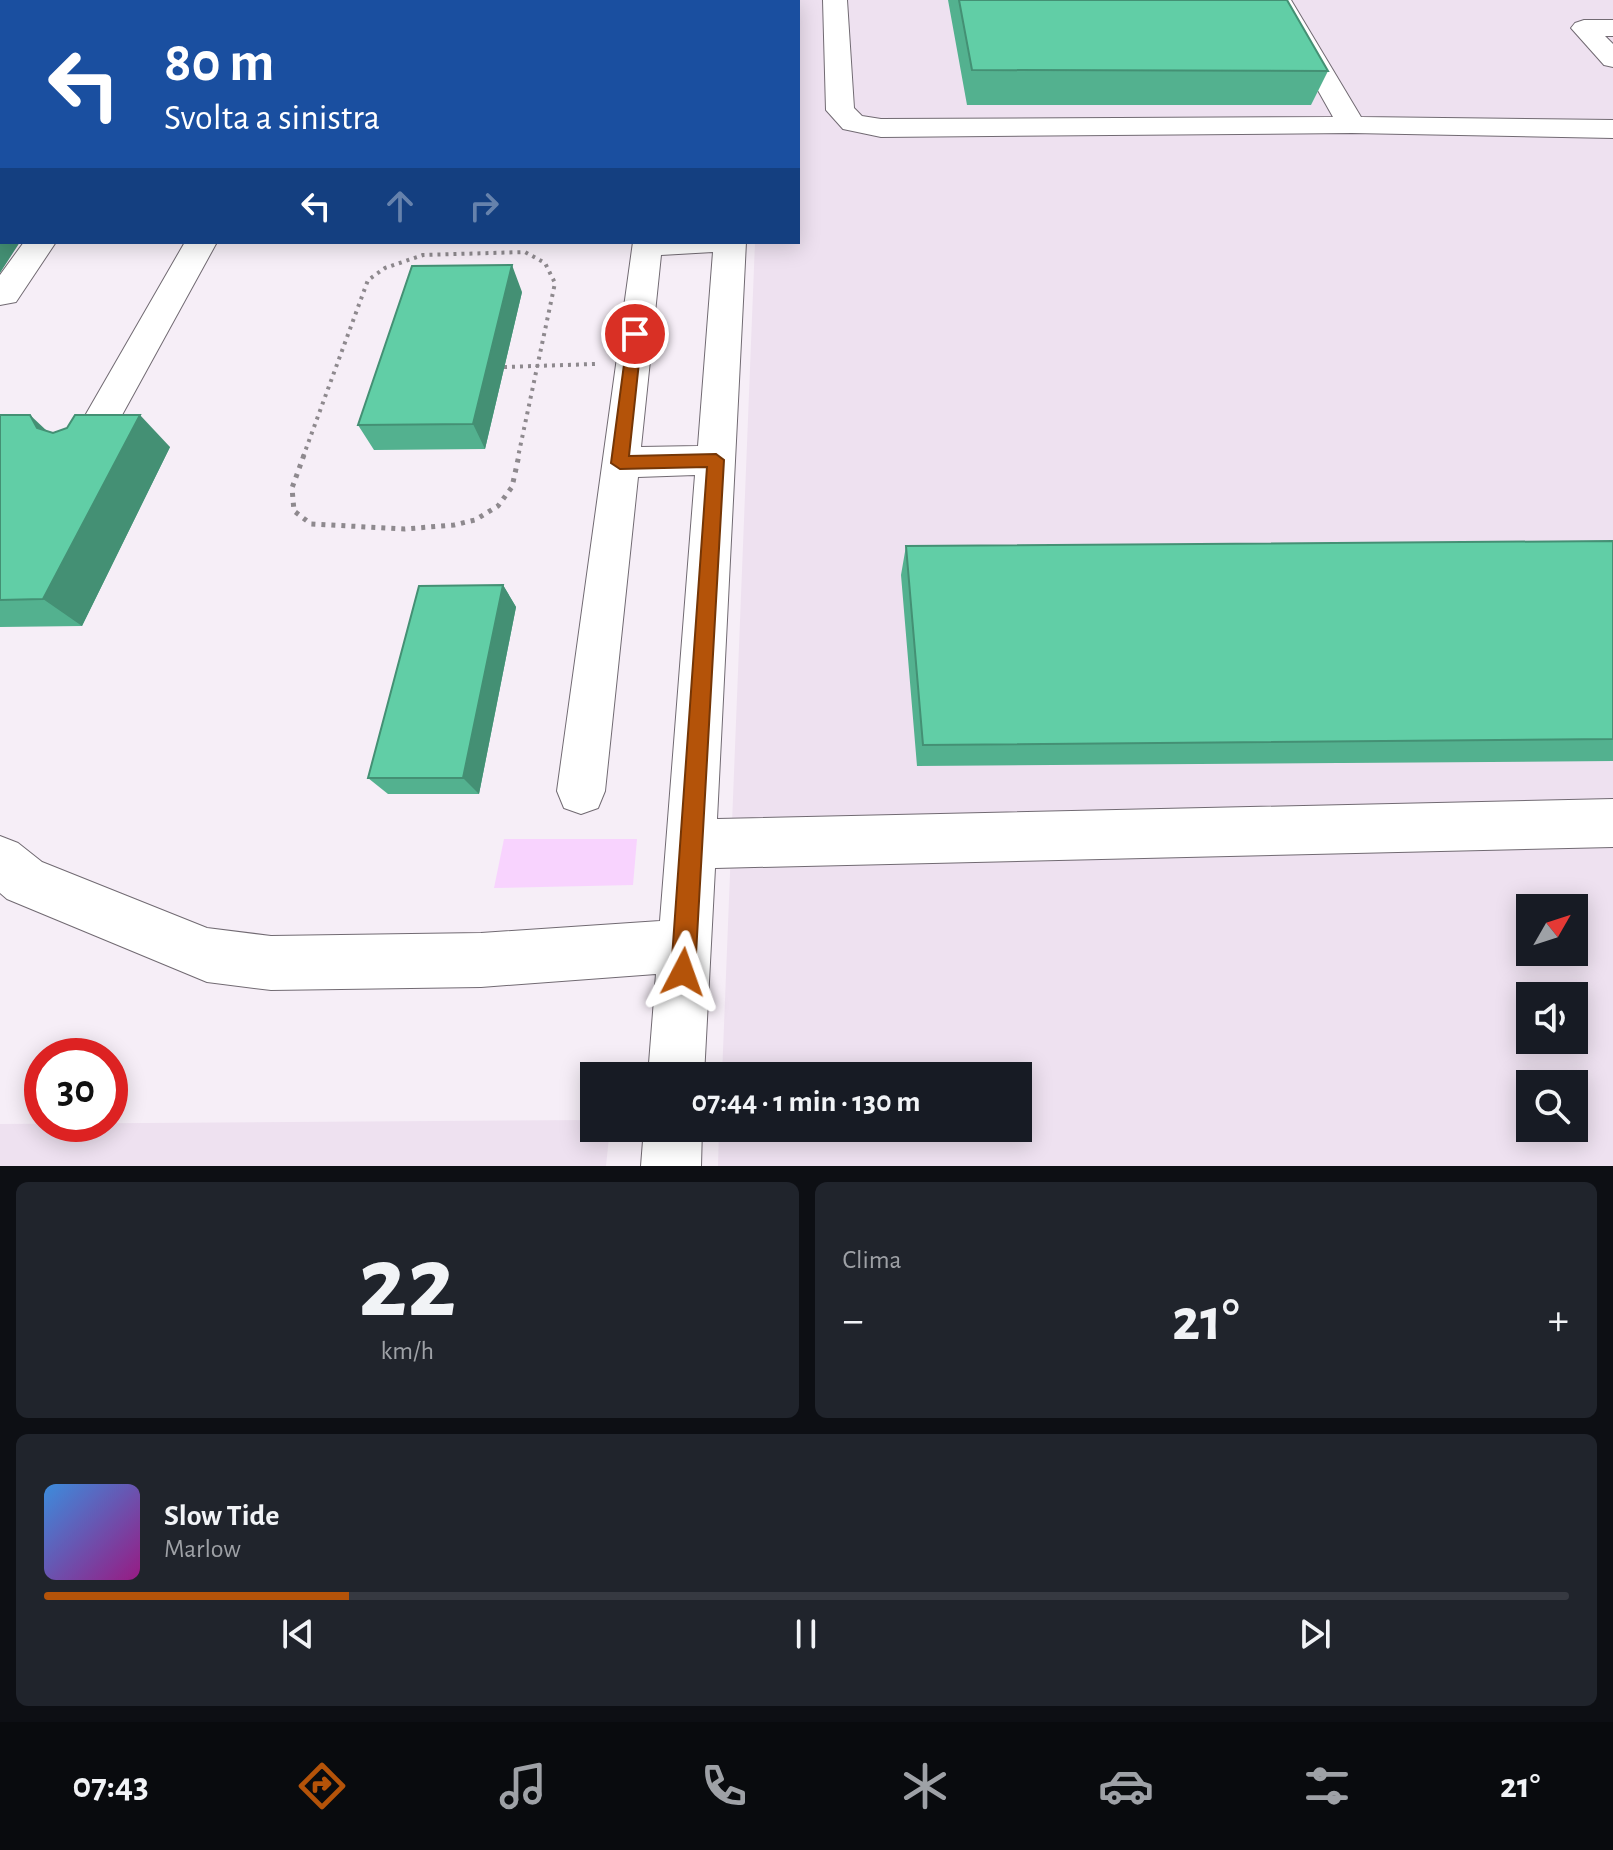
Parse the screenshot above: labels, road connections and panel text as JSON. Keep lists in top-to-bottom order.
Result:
{
  "north": "top right",
  "page": {
    "turn": ["80 m", "Svolta a sinistra"],
    "limit": "30",
    "trip": "07:44 · 1 min · 130 m",
    "tile": [
      ["22", "km/h"],
      "Clima"
    ],
    "heat": ["−", "21°", "+"],
    "song": ["Slow Tide", "Marlow"],
    "tabs": ["07:43", "21°"]
  }
}
